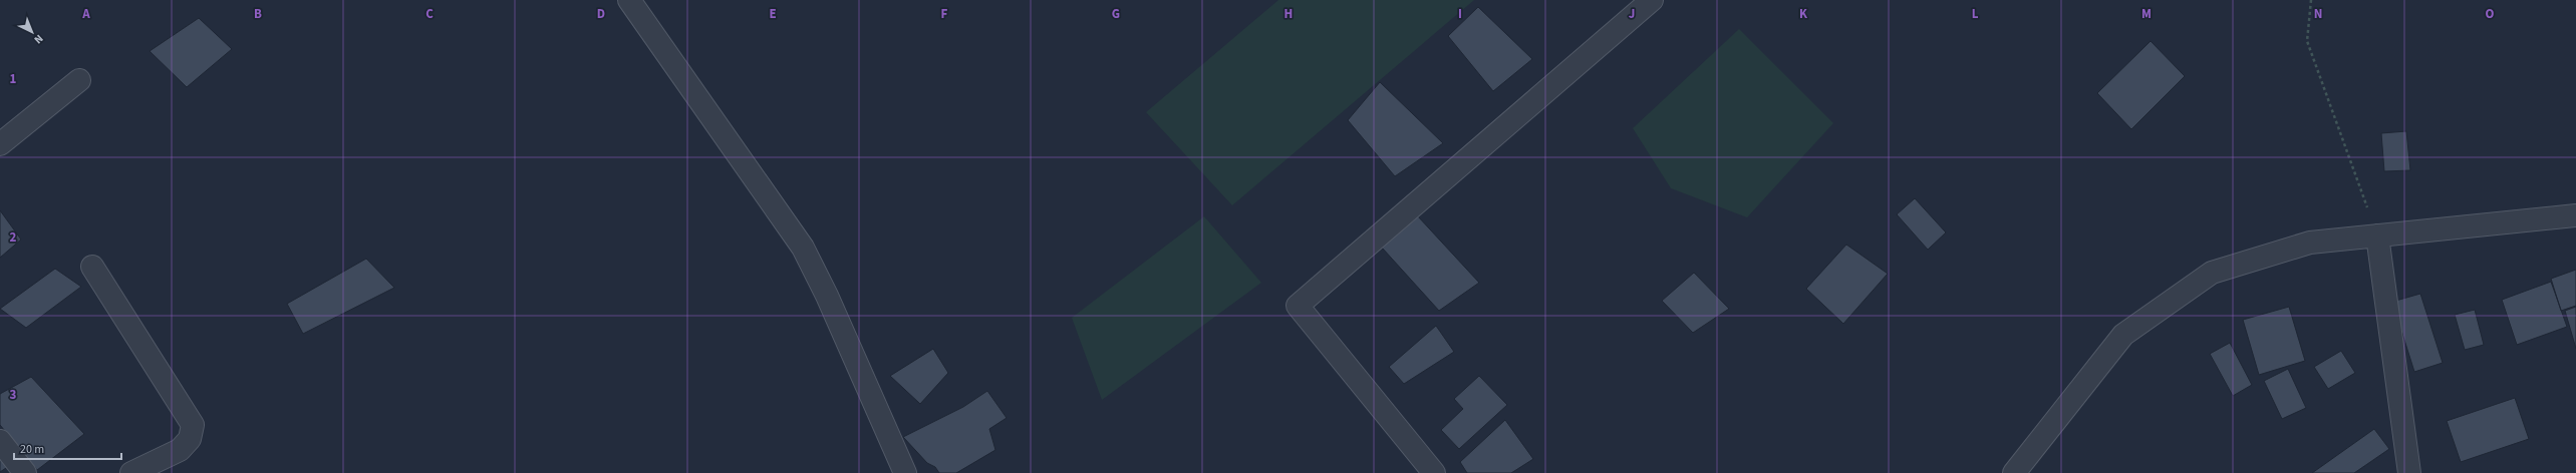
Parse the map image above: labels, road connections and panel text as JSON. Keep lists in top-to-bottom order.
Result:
{
  "scale_bar": "20 m",
  "north": "bottom right",
  "grid": {
    "columns": [
      "A",
      "B",
      "C",
      "D",
      "E",
      "F",
      "G",
      "H",
      "I",
      "J",
      "K",
      "L",
      "M",
      "N",
      "O"
    ],
    "rows": ["1", "2", "3"]
  }
}
